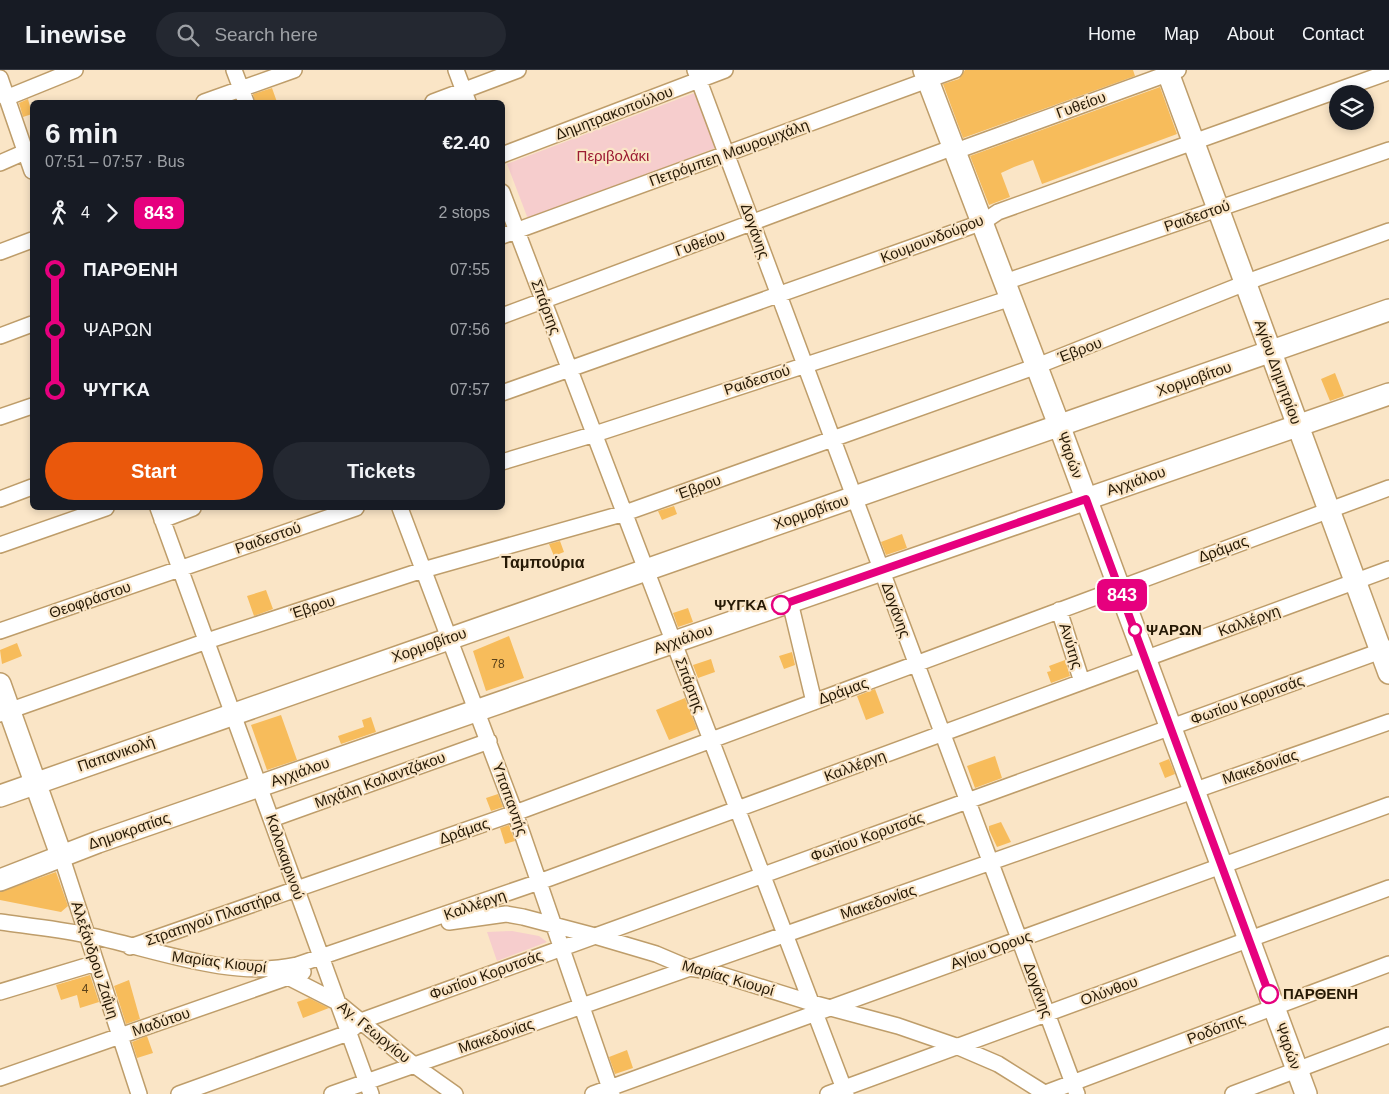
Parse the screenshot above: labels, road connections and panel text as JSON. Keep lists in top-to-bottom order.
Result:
{
  "streets": {
    "main road": [
      "Αγίου Δημητρίου",
      "Χορμοβίτου",
      "Ψαρών",
      "Αγχιάλου",
      "Παπανικολή",
      "Δημοκρατίας"
    ],
    "street": [
      "Γυθείου",
      "Δημητρακοπούλου",
      "Πετρόμπεη Μαυρομιχάλη",
      "Ραιδεστού",
      "Δογάνης",
      "Κουμουνδούρου",
      "Σπάρτης",
      "Έβρου",
      "Δράμας",
      "Θεοφράστου",
      "Καλλέργη",
      "Ανύτης",
      "Φωτίου Κορυτσάς",
      "Μακεδονίας",
      "Μιχάλη Καλαντζάκου",
      "Υπαπαντής",
      "Καλοκαιρινού",
      "Στρατηγού Πλαστήρα",
      "Αγίου Όρους",
      "Αλεξάνδρου Ζαΐμη",
      "Μαρίας Κιουρί",
      "Ολύνθου",
      "Μαδύτου",
      "Ροδόπης",
      "Αγ. Γεωργίου"
    ]
  },
  "crossings": [
    ["Γυθείου", "Δογάνης"],
    ["Γυθείου", "Σπάρτης"],
    ["Γυθείου", "Αγίου Δημητρίου"],
    ["Γυθείου", "Ψαρών"],
    ["Δημητρακοπούλου", "Δογάνης"],
    ["Πετρόμπεη Μαυρομιχάλη", "Δογάνης"],
    ["Πετρόμπεη Μαυρομιχάλη", "Σπάρτης"],
    ["Πετρόμπεη Μαυρομιχάλη", "Ψαρών"],
    ["Ραιδεστού", "Δογάνης"],
    ["Ραιδεστού", "Σπάρτης"],
    ["Ραιδεστού", "Αγίου Δημητρίου"],
    ["Ραιδεστού", "Ψαρών"],
    ["Ραιδεστού", "Θεοφράστου"],
    ["Ραιδεστού", "Καλοκαιρινού"],
    ["Δογάνης", "Κουμουνδούρου"],
    ["Δογάνης", "Έβρου"],
    ["Δογάνης", "Χορμοβίτου"],
    ["Δογάνης", "Αγχιάλου"],
    ["Δογάνης", "Δράμας"],
    ["Δογάνης", "Καλλέργη"],
    ["Δογάνης", "Φωτίου Κορυτσάς"],
    ["Δογάνης", "Μακεδονίας"],
    ["Δογάνης", "Αγίου Όρους"],
    ["Δογάνης", "Ολύνθου"],
    ["Δογάνης", "Ροδόπης"],
    ["Κουμουνδούρου", "Σπάρτης"],
    ["Κουμουνδούρου", "Αγίου Δημητρίου"],
    ["Κουμουνδούρου", "Ψαρών"],
    ["Σπάρτης", "Έβρου"],
    ["Σπάρτης", "Χορμοβίτου"],
    ["Σπάρτης", "Αγχιάλου"],
    ["Σπάρτης", "Δράμας"],
    ["Σπάρτης", "Καλλέργη"],
    ["Σπάρτης", "Φωτίου Κορυτσάς"],
    ["Σπάρτης", "Μακεδονίας"],
    ["Σπάρτης", "Μαρίας Κιουρί"],
    ["Σπάρτης", "Ολύνθου"],
    ["Έβρου", "Αγίου Δημητρίου"],
    ["Έβρου", "Ψαρών"],
    ["Έβρου", "Υπαπαντής"],
    ["Έβρου", "Καλοκαιρινού"],
    ["Αγίου Δημητρίου", "Χορμοβίτου"],
    ["Αγίου Δημητρίου", "Αγχιάλου"],
    ["Αγίου Δημητρίου", "Δράμας"],
    ["Αγίου Δημητρίου", "Καλλέργη"],
    ["Αγίου Δημητρίου", "Φωτίου Κορυτσάς"],
    ["Χορμοβίτου", "Ψαρών"],
    ["Χορμοβίτου", "Παπανικολή"],
    ["Χορμοβίτου", "Υπαπαντής"],
    ["Χορμοβίτου", "Καλοκαιρινού"],
    ["Ψαρών", "Αγχιάλου"],
    ["Ψαρών", "Δράμας"],
    ["Ψαρών", "Καλλέργη"],
    ["Ψαρών", "Φωτίου Κορυτσάς"],
    ["Ψαρών", "Μακεδονίας"],
    ["Ψαρών", "Αγίου Όρους"],
    ["Ψαρών", "Ολύνθου"],
    ["Ψαρών", "Ροδόπης"],
    ["Αγχιάλου", "Υπαπαντής"],
    ["Αγχιάλου", "Δημοκρατίας"],
    ["Αγχιάλου", "Καλοκαιρινού"],
    ["Δράμας", "Ανύτης"],
    ["Δράμας", "Υπαπαντής"],
    ["Δράμας", "Καλοκαιρινού"],
    ["Δράμας", "Στρατηγού Πλαστήρα"],
    ["Θεοφράστου", "Καλοκαιρινού"],
    ["Καλλέργη", "Ανύτης"],
    ["Καλλέργη", "Υπαπαντής"],
    ["Καλλέργη", "Καλοκαιρινού"],
    ["Καλλέργη", "Μαρίας Κιουρί"],
    ["Καλλέργη", "Μαδύτου"],
    ["Φωτίου Κορυτσάς", "Υπαπαντής"],
    ["Φωτίου Κορυτσάς", "Καλοκαιρινού"],
    ["Φωτίου Κορυτσάς", "Μαρίας Κιουρί"],
    ["Φωτίου Κορυτσάς", "Αγ. Γεωργίου"],
    ["Παπανικολή", "Καλοκαιρινού"],
    ["Μακεδονίας", "Υπαπαντής"],
    ["Μακεδονίας", "Καλοκαιρινού"],
    ["Μακεδονίας", "Μαρίας Κιουρί"],
    ["Μακεδονίας", "Αγ. Γεωργίου"],
    ["Μιχάλη Καλαντζάκου", "Υπαπαντής"],
    ["Μιχάλη Καλαντζάκου", "Καλοκαιρινού"],
    ["Υπαπαντής", "Μαρίας Κιουρί"],
    ["Δημοκρατίας", "Καλοκαιρινού"],
    ["Δημοκρατίας", "Αλεξάνδρου Ζαΐμη"],
    ["Καλοκαιρινού", "Στρατηγού Πλαστήρα"],
    ["Καλοκαιρινού", "Μαρίας Κιουρί"],
    ["Καλοκαιρινού", "Μαδύτου"],
    ["Καλοκαιρινού", "Αγ. Γεωργίου"],
    ["Στρατηγού Πλαστήρα", "Μαρίας Κιουρί"],
    ["Αγίου Όρους", "Μαρίας Κιουρί"],
    ["Αλεξάνδρου Ζαΐμη", "Μαρίας Κιουρί"],
    ["Αλεξάνδρου Ζαΐμη", "Μαδύτου"],
    ["Μαρίας Κιουρί", "Ολύνθου"],
    ["Μαρίας Κιουρί", "Μαδύτου"],
    ["Μαρίας Κιουρί", "Ροδόπης"],
    ["Μαδύτου", "Αγ. Γεωργίου"]
  ],
  "districts": ["Ταμπούρια"],
  "parks": ["Περιβολάκι"],
  "places": ["ΨΥΓΚΑ", "ΨΑΡΩΝ", "ΠΑΡΘΕΝΗ"],
  "lines": ["bus line 843"],
  "house_numbers": ["78", "4"],
  "page": {
    "header": "Linewise",
    "search": "Search here",
    "nav": [
      "Home",
      "Map",
      "About",
      "Contact"
    ],
    "on_map": "843",
    "heading": ["6 min", "07:51 – 07:57 · Bus", "€2.40"],
    "legs": ["4", "843", "2 stops"],
    "list": [
      {
        "name": "ΠΑΡΘΕΝΗ",
        "value": "07:55"
      },
      {
        "name": "ΨΑΡΩΝ",
        "value": "07:56"
      },
      {
        "name": "ΨΥΓΚΑ",
        "value": "07:57"
      }
    ],
    "buttons": ["Start", "Tickets"]
  }
}
